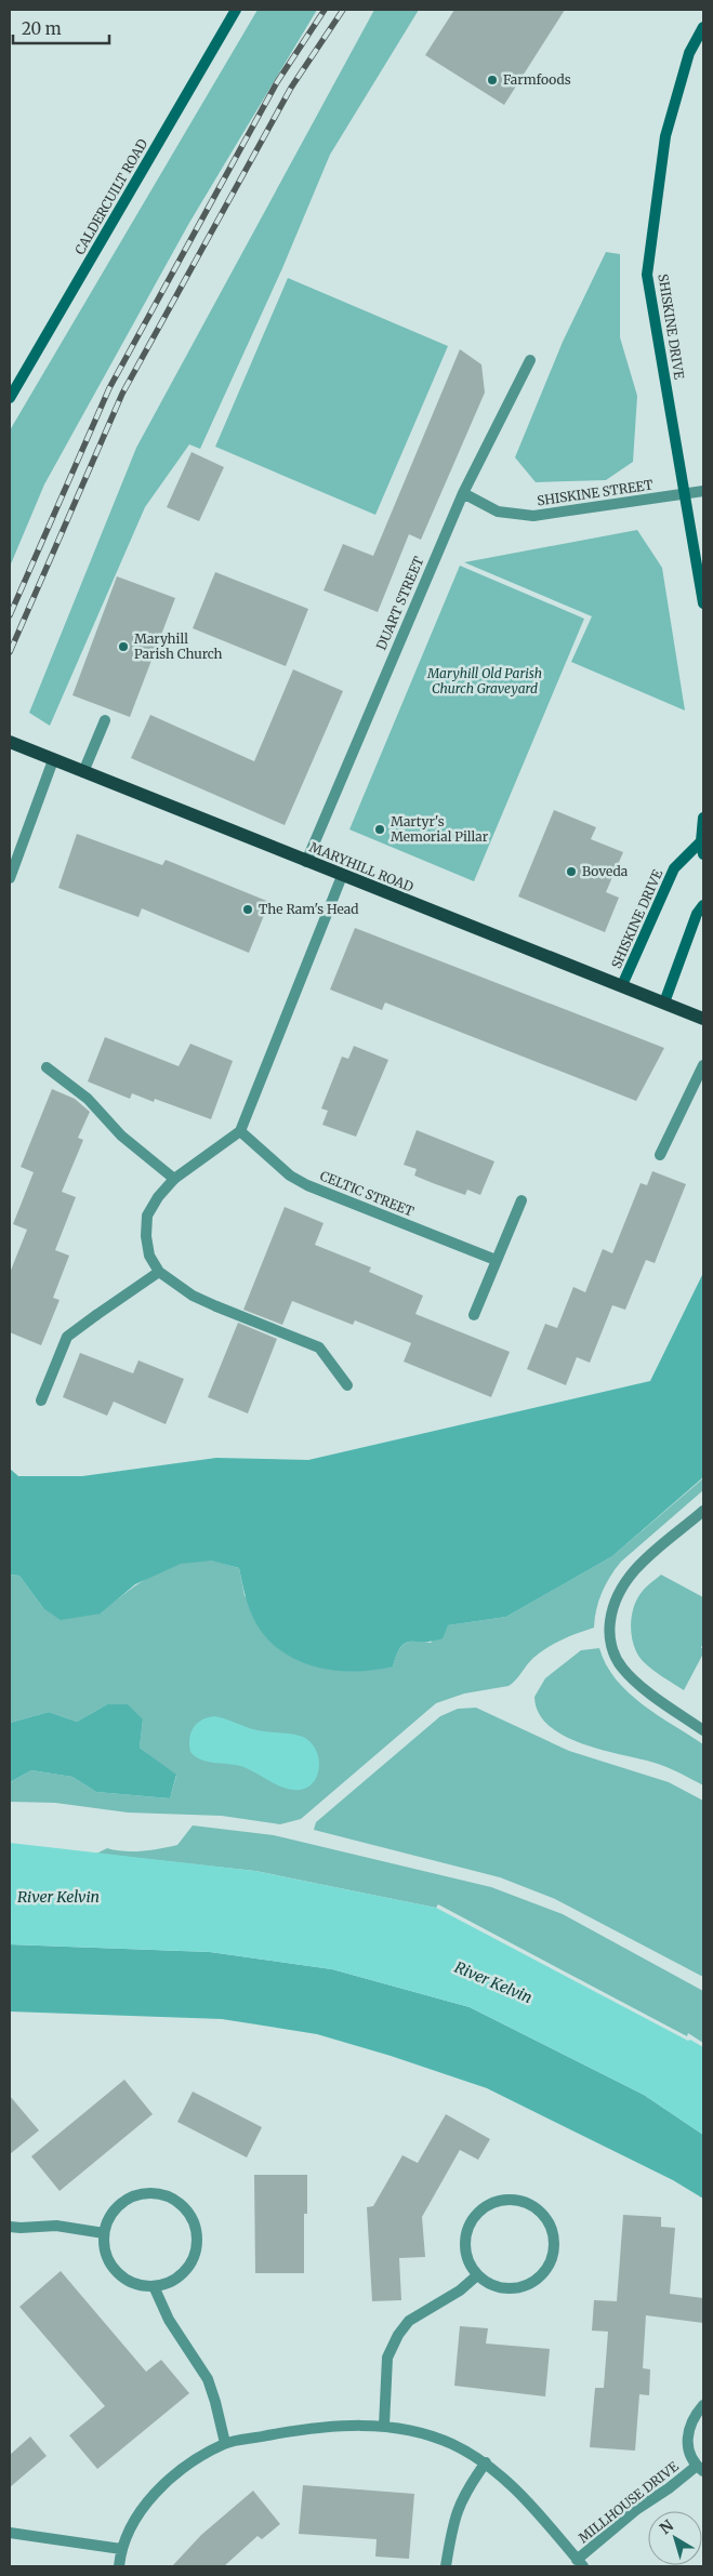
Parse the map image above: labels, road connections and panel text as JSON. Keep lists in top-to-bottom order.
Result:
{
  "streets": {
    "main road": ["MARYHILL ROAD"],
    "street": [
      "CALDERCUILT ROAD",
      "SHISKINE DRIVE",
      "SHISKINE STREET",
      "DUART STREET",
      "CELTIC STREET",
      "MILLHOUSE DRIVE"
    ]
  },
  "crossings": [
    ["SHISKINE DRIVE", "SHISKINE STREET"],
    ["SHISKINE DRIVE", "MARYHILL ROAD"],
    ["SHISKINE STREET", "DUART STREET"],
    ["DUART STREET", "MARYHILL ROAD"]
  ],
  "water": ["River Kelvin"],
  "parks": ["Maryhill Old Parish Church Graveyard"],
  "places": [
    "Farmfoods",
    "Maryhill Parish Church",
    "Martyr's Memorial Pillar",
    "Boveda",
    "The Ram's Head"
  ],
  "scale_bar": "20 m",
  "north": "top left"
}
